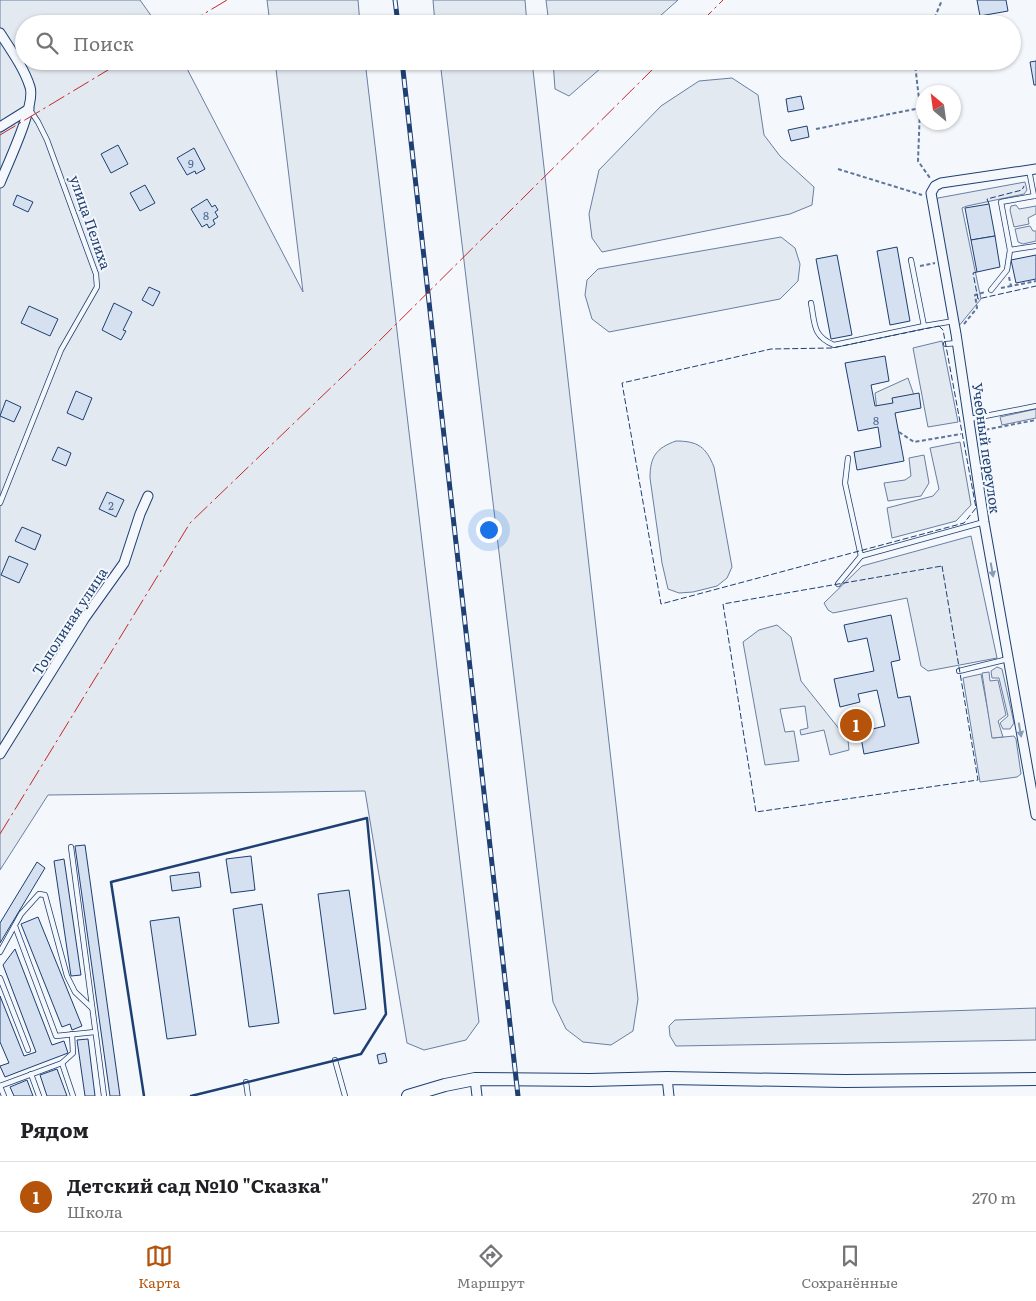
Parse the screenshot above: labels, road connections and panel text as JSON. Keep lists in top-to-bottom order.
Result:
{
  "streets": {
    "street": ["Учебный переулок", "Тополиная улица"],
    "lane": ["улица Пелиха"]
  },
  "one_way": ["Учебный переулок"],
  "house_numbers": [
    "9",
    "8",
    "8",
    "2"
  ],
  "north": "top left",
  "page": {
    "search": "Поиск",
    "pins": "1",
    "heading": "Рядом",
    "list": [
      {
        "mark": "1",
        "name": "Детский сад №10 \"Сказка\"",
        "note": "Школа",
        "value": "270 m"
      }
    ],
    "nav": ["Карта", "Маршрут", "Сохранённые"]
  }
}
